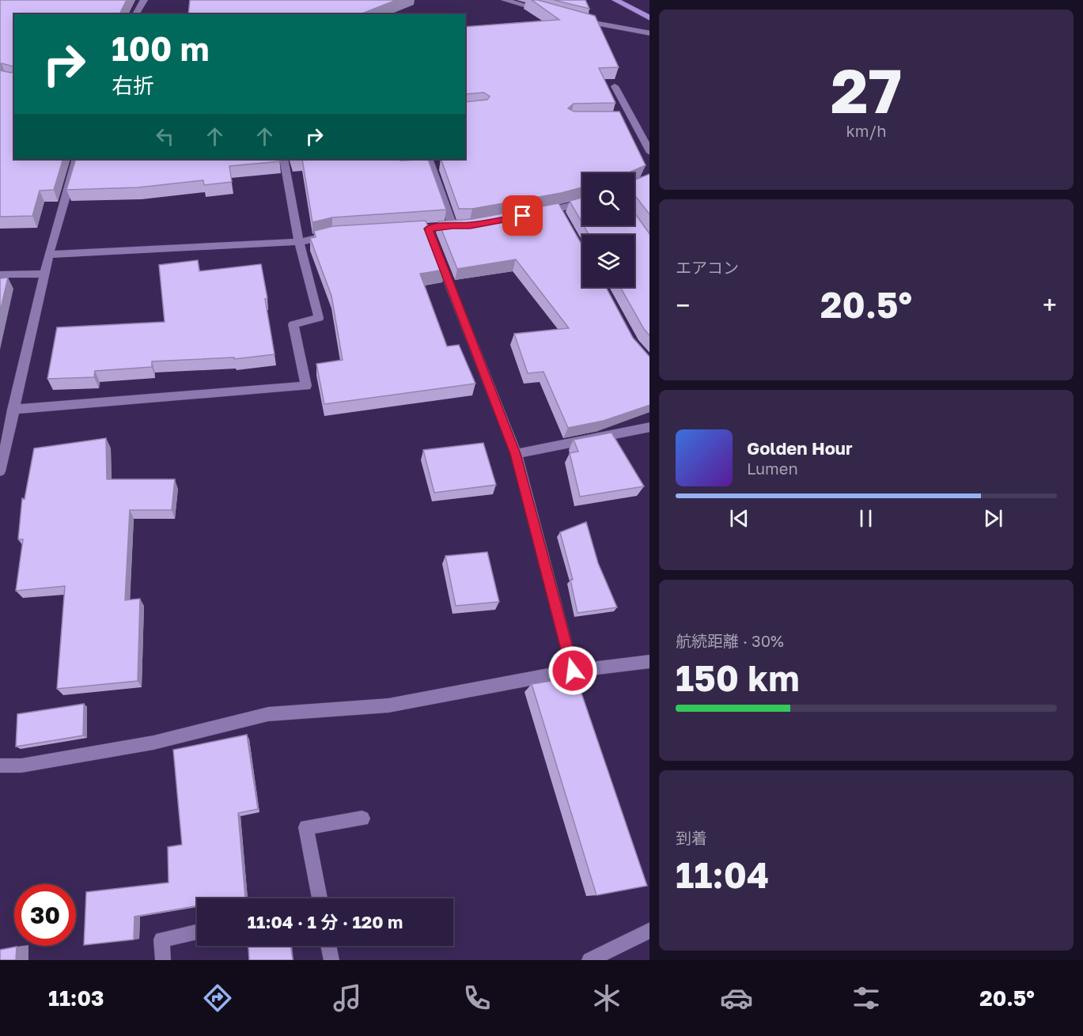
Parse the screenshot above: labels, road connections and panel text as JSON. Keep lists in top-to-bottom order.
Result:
{
  "page": {
    "tile": [
      ["27", "km/h"],
      "エアコン",
      ["航続距離 · 30%", "150 km"],
      ["到着", "11:04"]
    ],
    "turn": ["100 m", "右折"],
    "heat": ["−", "20.5°", "+"],
    "song": ["Golden Hour", "Lumen"],
    "limit": "30",
    "trip": "11:04 · 1 分 · 120 m",
    "tabs": ["11:03", "20.5°"]
  }
}
